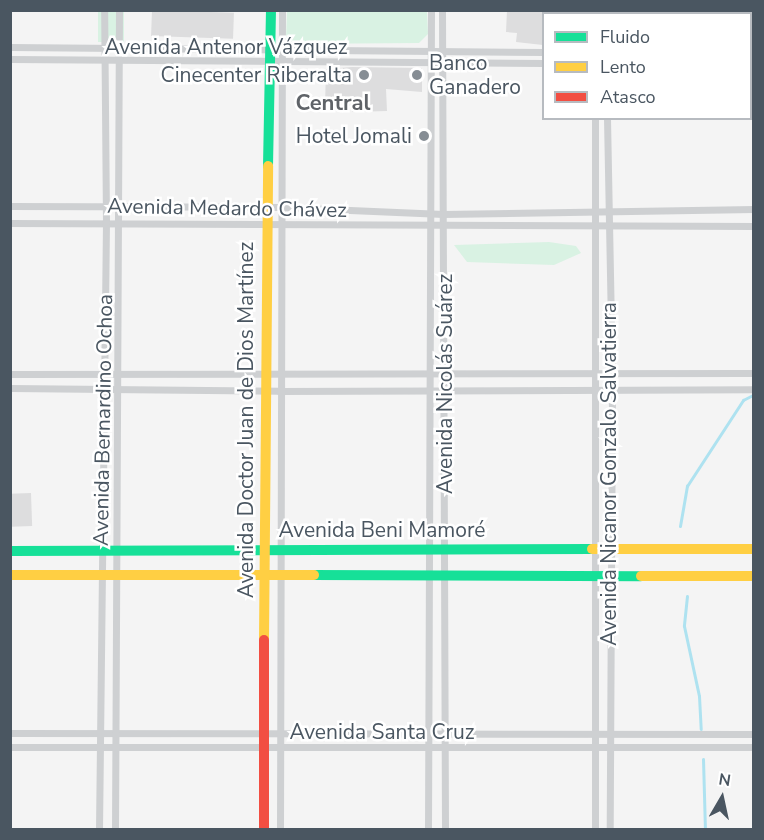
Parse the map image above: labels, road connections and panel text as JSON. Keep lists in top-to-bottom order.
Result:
{
  "streets": {
    "street": [
      "Avenida Antenor Vázquez",
      "Avenida Medardo Chávez",
      "Avenida Nicolás Suárez",
      "Avenida Bernardino Ochoa",
      "Avenida Doctor Juan de Dios Martínez",
      "Avenida Nicanor Gonzalo Salvatierra",
      "Avenida Beni Mamoré",
      "Avenida Santa Cruz"
    ]
  },
  "crossings": [
    ["Avenida Antenor Vázquez", "Avenida Nicolás Suárez"],
    ["Avenida Antenor Vázquez", "Avenida Bernardino Ochoa"],
    ["Avenida Antenor Vázquez", "Avenida Doctor Juan de Dios Martínez"],
    ["Avenida Medardo Chávez", "Avenida Nicolás Suárez"],
    ["Avenida Medardo Chávez", "Avenida Bernardino Ochoa"],
    ["Avenida Medardo Chávez", "Avenida Doctor Juan de Dios Martínez"],
    ["Avenida Medardo Chávez", "Avenida Nicanor Gonzalo Salvatierra"],
    ["Avenida Nicolás Suárez", "Avenida Beni Mamoré"],
    ["Avenida Nicolás Suárez", "Avenida Santa Cruz"],
    ["Avenida Bernardino Ochoa", "Avenida Beni Mamoré"],
    ["Avenida Bernardino Ochoa", "Avenida Santa Cruz"],
    ["Avenida Doctor Juan de Dios Martínez", "Avenida Beni Mamoré"],
    ["Avenida Doctor Juan de Dios Martínez", "Avenida Santa Cruz"],
    ["Avenida Nicanor Gonzalo Salvatierra", "Avenida Beni Mamoré"],
    ["Avenida Nicanor Gonzalo Salvatierra", "Avenida Santa Cruz"]
  ],
  "districts": ["Central"],
  "places": ["Cinecenter Riberalta", "Banco Ganadero", "Hotel Jomali"],
  "legend": ["Fluido", "Lento", "Atasco"],
  "north": "top"
}
